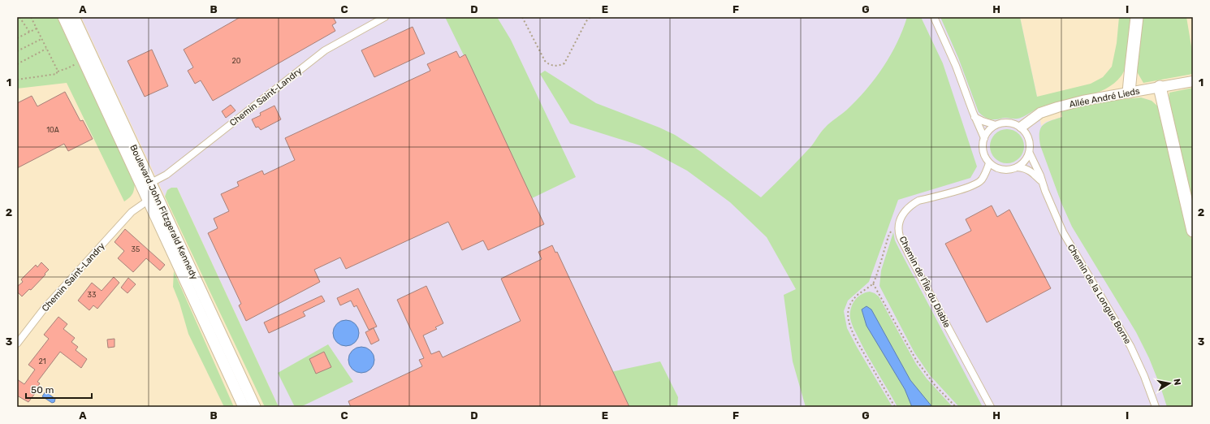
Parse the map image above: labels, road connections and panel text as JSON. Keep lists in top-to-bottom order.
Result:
{
  "streets": {
    "main road": ["Boulevard John Fitzgerald Kennedy"],
    "street": [
      "Chemin Saint-Landry",
      "Allée André Lieds",
      "Chemin de l'Île du Diable",
      "Chemin de la Longue Borne"
    ]
  },
  "crossings": [
    ["Chemin Saint-Landry", "Boulevard John Fitzgerald Kennedy"],
    ["Allée André Lieds", "Chemin de la Longue Borne"]
  ],
  "house_numbers": [
    "20",
    "10A",
    "35",
    "33",
    "21"
  ],
  "scale_bar": "50 m",
  "north": "right",
  "grid": {
    "columns": [
      "A",
      "B",
      "C",
      "D",
      "E",
      "F",
      "G",
      "H",
      "I"
    ],
    "rows": ["1", "2", "3"]
  }
}
